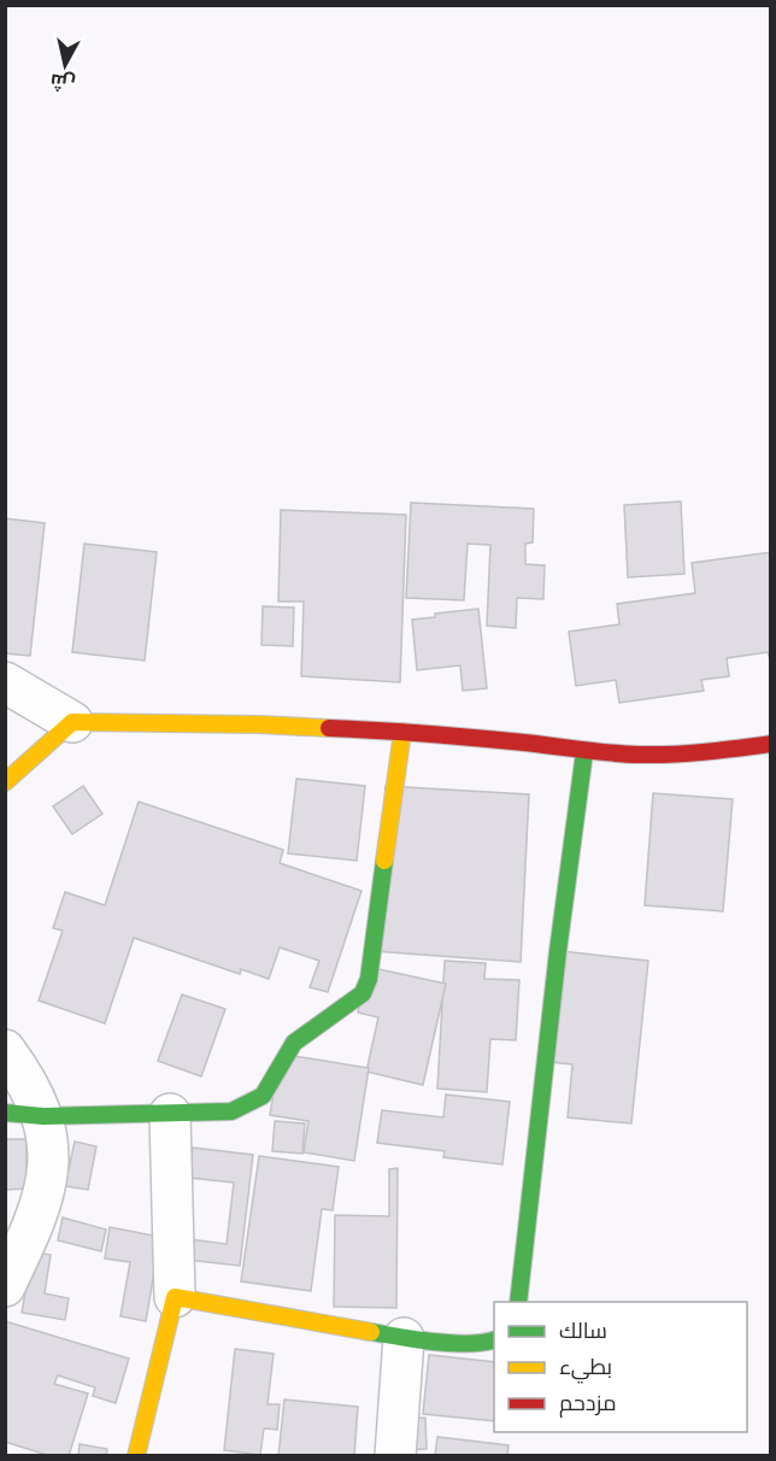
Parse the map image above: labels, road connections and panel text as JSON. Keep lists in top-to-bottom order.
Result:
{
  "legend": ["سالك", "بطيء", "مزدحم"],
  "north": "bottom"
}
